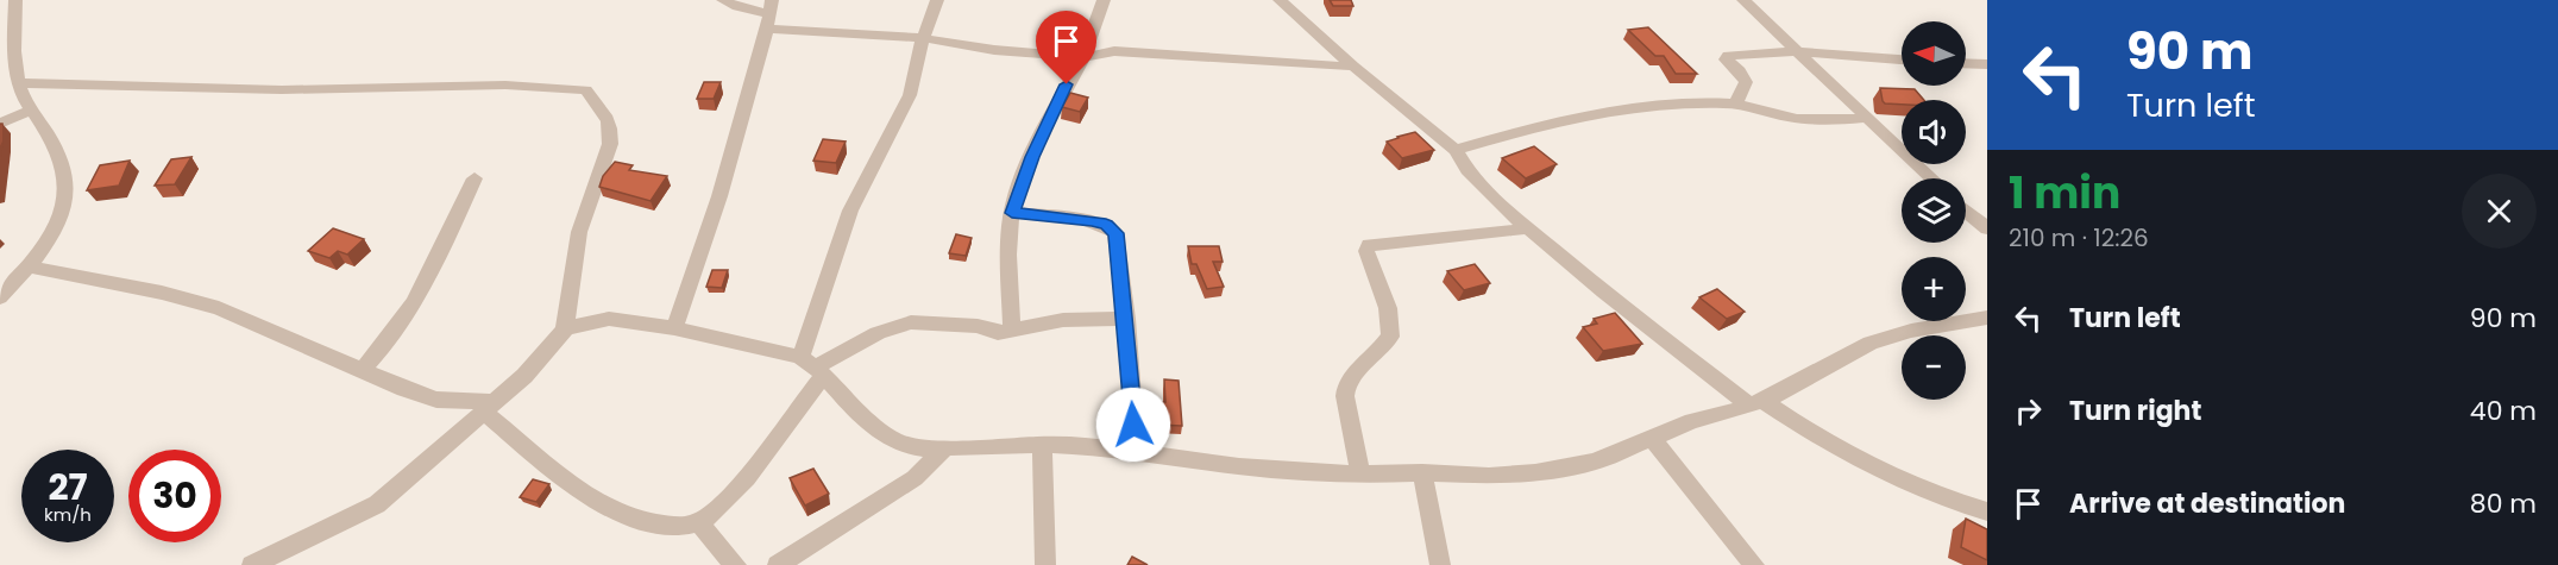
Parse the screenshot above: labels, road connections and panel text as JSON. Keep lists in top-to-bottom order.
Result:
{
  "north": "left",
  "page": {
    "turn": ["90 m", "Turn left"],
    "map_buttons": ["+", "−"],
    "heading": ["1 min", "210 m · 12:26"],
    "list": [
      {
        "name": "Turn left",
        "value": "90 m"
      },
      {
        "name": "Turn right",
        "value": "40 m"
      },
      {
        "name": "Arrive at destination",
        "value": "80 m"
      }
    ],
    "speed": "27 km/h",
    "limit": "30"
  }
}
